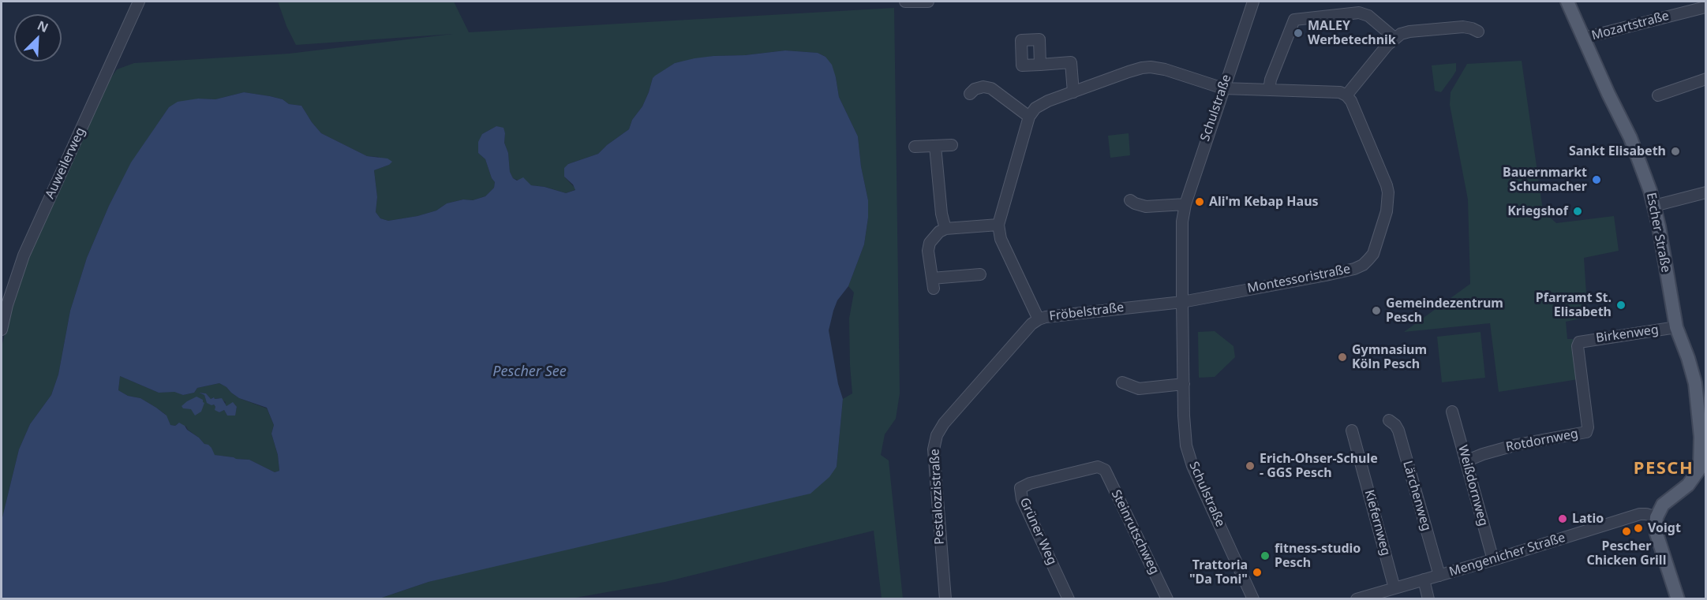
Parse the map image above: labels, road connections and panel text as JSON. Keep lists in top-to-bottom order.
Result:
{
  "streets": {
    "main road": ["Escher Straße"],
    "street": [
      "Mozartstraße",
      "Schulstraße",
      "Auweilerweg",
      "Montessoristraße",
      "Fröbelstraße",
      "Birkenweg",
      "Rotdornweg",
      "Weißdornweg",
      "Lärchenweg",
      "Pestalozzistraße",
      "Kiefernweg",
      "Grüner Weg",
      "Steinrutschweg",
      "Mengenicher Straße"
    ]
  },
  "crossings": [
    ["Mozartstraße", "Escher Straße"],
    ["Schulstraße", "Montessoristraße"],
    ["Schulstraße", "Fröbelstraße"],
    ["Escher Straße", "Birkenweg"],
    ["Montessoristraße", "Fröbelstraße"],
    ["Fröbelstraße", "Pestalozzistraße"],
    ["Birkenweg", "Rotdornweg"],
    ["Rotdornweg", "Weißdornweg"],
    ["Weißdornweg", "Mengenicher Straße"],
    ["Lärchenweg", "Mengenicher Straße"],
    ["Kiefernweg", "Mengenicher Straße"],
    ["Grüner Weg", "Steinrutschweg"]
  ],
  "districts": ["PESCH"],
  "water": ["Pescher See"],
  "places": [
    "MALEY Werbetechnik",
    "Sankt Elisabeth",
    "Bauernmarkt Schumacher",
    "Ali'm Kebap Haus",
    "Kriegshof",
    "Pfarramt St. Elisabeth",
    "Gemeindezentrum Pesch",
    "Gymnasium Köln Pesch",
    "Erich-Ohser-Schule - GGS Pesch",
    "Latio",
    "Voigt",
    "Pescher Chicken Grill",
    "fitness-studio Pesch",
    "Trattoria \"Da Toni\""
  ],
  "north": "top right"
}
